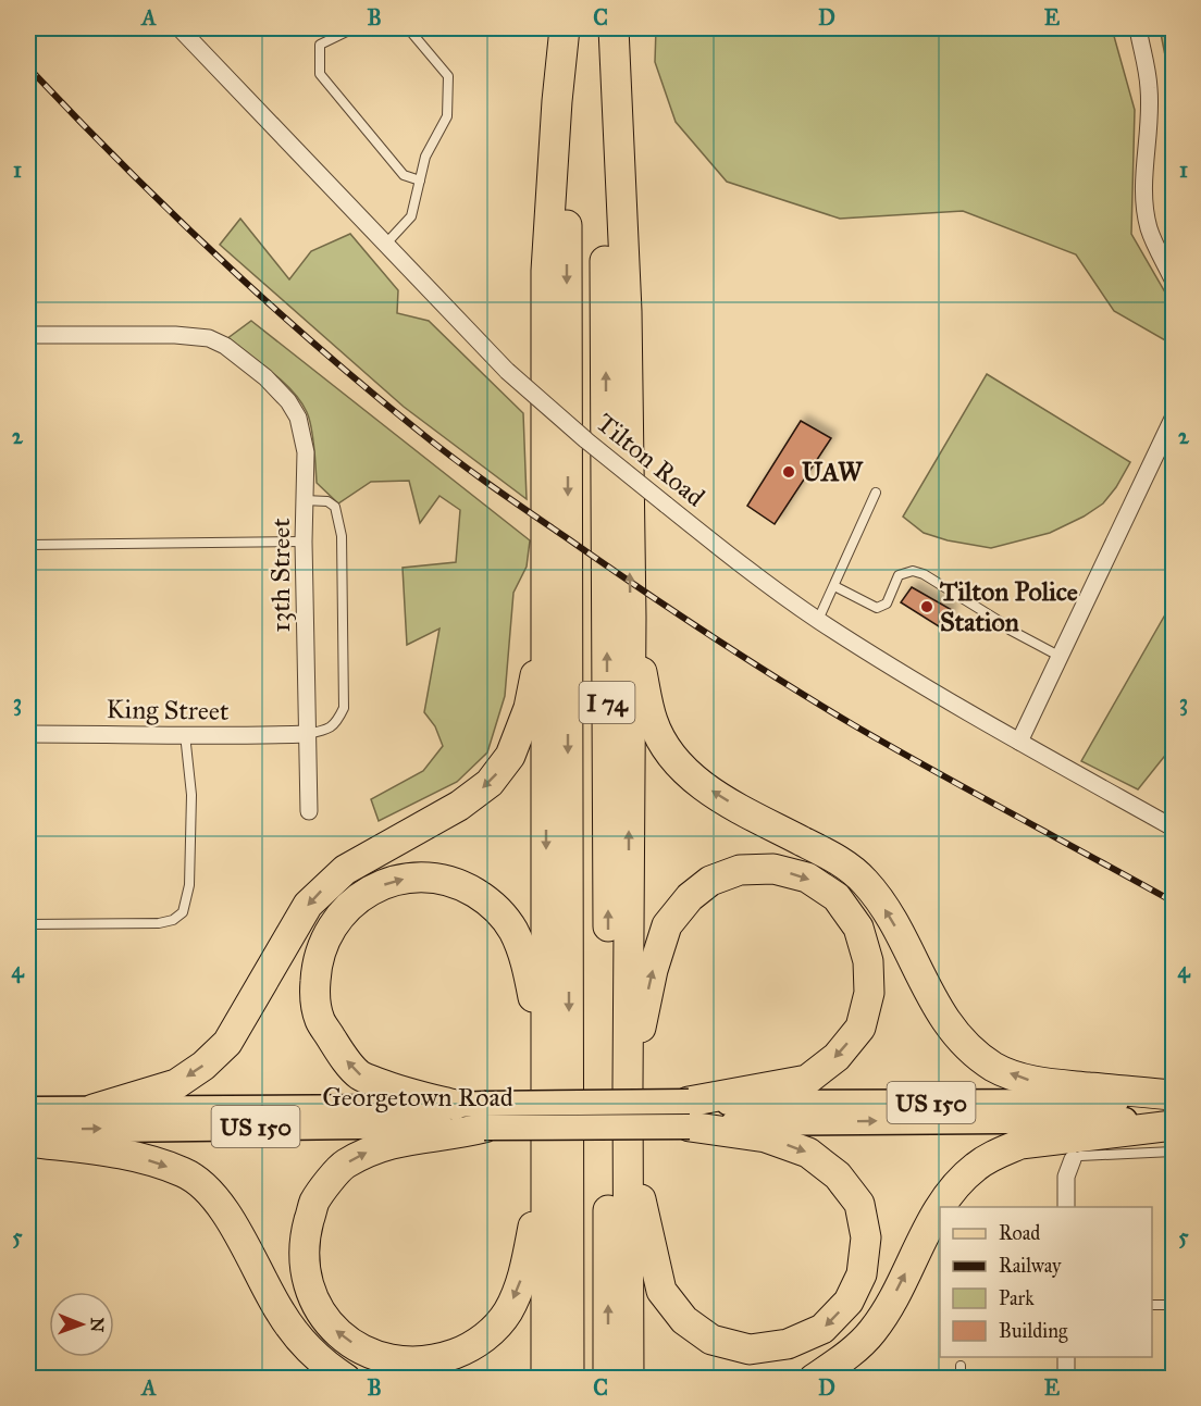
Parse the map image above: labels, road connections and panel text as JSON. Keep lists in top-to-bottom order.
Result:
{
  "streets": {
    "highway": ["I 74"],
    "main road": ["Georgetown Road", "US 150"],
    "street": ["Tilton Road", "13th Street", "King Street"]
  },
  "crossings": [
    ["13th Street", "King Street"],
    ["Georgetown Road", "US 150"]
  ],
  "places": ["UAW", "Tilton Police Station"],
  "legend": [
    "Road",
    "Railway",
    "Park",
    "Building"
  ],
  "north": "right",
  "grid": {
    "columns": [
      "A",
      "B",
      "C",
      "D",
      "E"
    ],
    "rows": [
      "1",
      "2",
      "3",
      "4",
      "5"
    ]
  }
}
